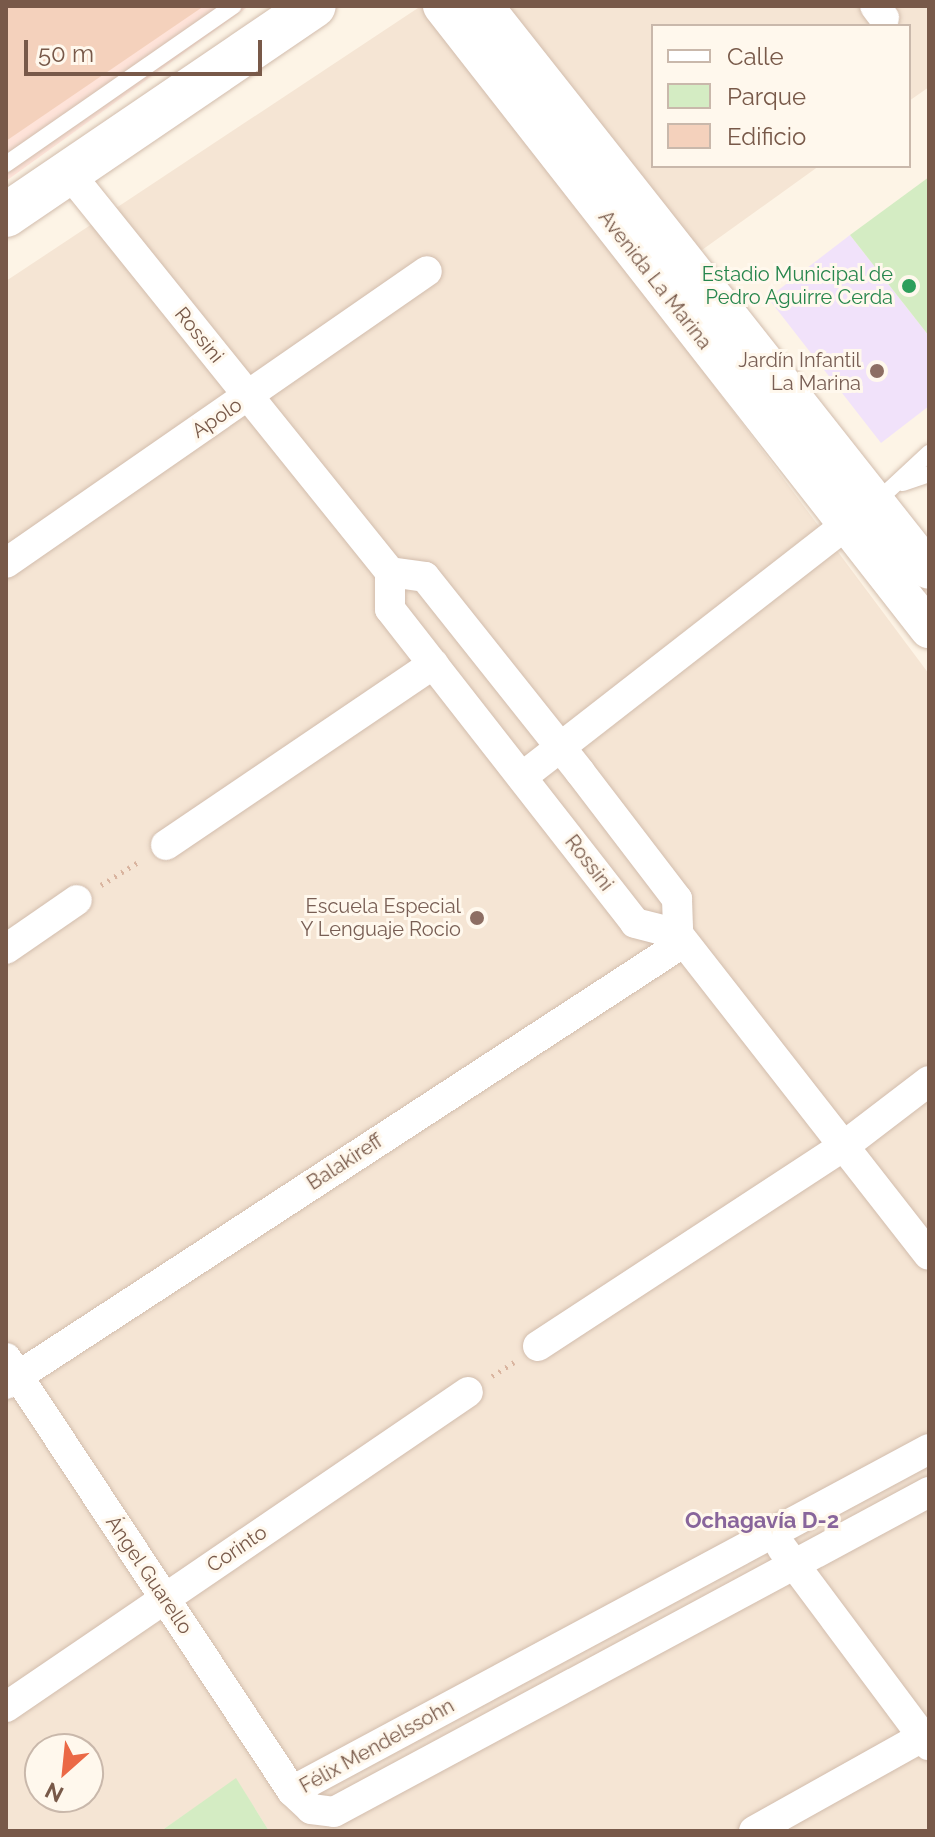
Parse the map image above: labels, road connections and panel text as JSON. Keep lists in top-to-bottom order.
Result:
{
  "streets": {
    "street": [
      "Avenida La Marina",
      "Rossini",
      "Apolo",
      "Balakireff",
      "Corinto",
      "Ángel Guarello",
      "Félix Mendelssohn"
    ]
  },
  "crossings": [
    ["Rossini", "Apolo"],
    ["Rossini", "Balakireff"],
    ["Balakireff", "Ángel Guarello"],
    ["Corinto", "Ángel Guarello"],
    ["Ángel Guarello", "Félix Mendelssohn"]
  ],
  "districts": ["Ochagavía D-2"],
  "places": ["Estadio Municipal de Pedro Aguirre Cerda", "Jardín Infantil La Marina", "Escuela Especial Y Lenguaje Rocio"],
  "legend": ["Calle", "Parque", "Edificio"],
  "scale_bar": "50 m",
  "north": "bottom left"
}
